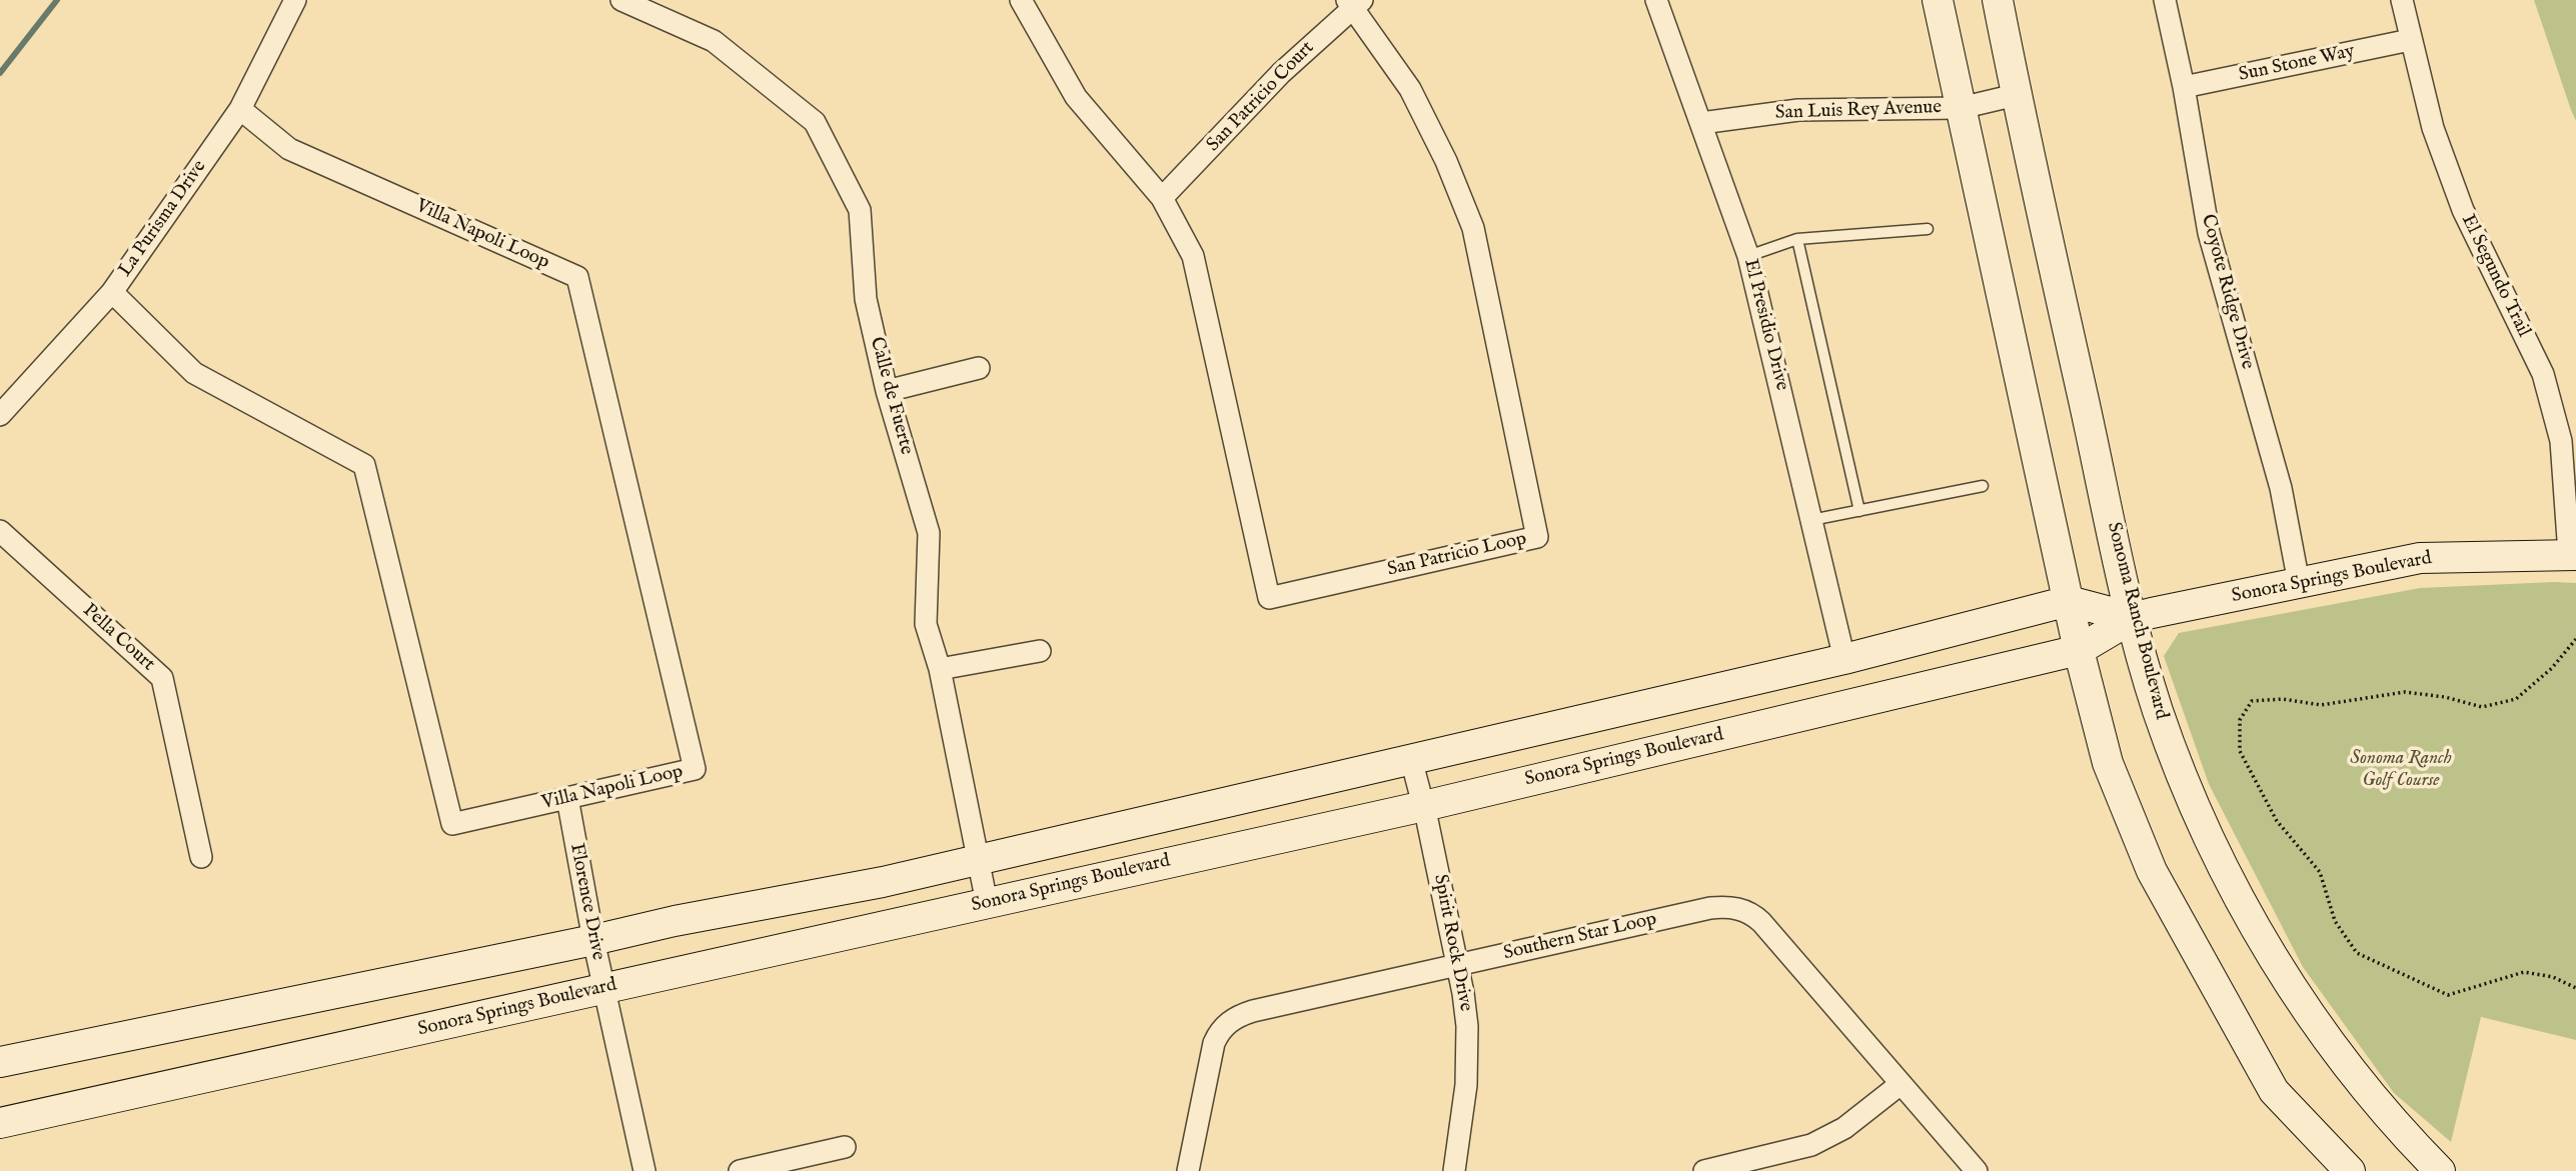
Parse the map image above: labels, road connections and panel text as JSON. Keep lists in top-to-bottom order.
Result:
{
  "streets": {
    "street": [
      "Sun Stone Way",
      "San Patricio Court",
      "San Luis Rey Avenue",
      "La Purisma Drive",
      "Villa Napoli Loop",
      "El Segundo Trail",
      "Coyote Ridge Drive",
      "El Presidio Drive",
      "Calle de Fuerte",
      "San Patricio Loop",
      "Sonora Springs Boulevard",
      "Sonoma Ranch Boulevard",
      "Pella Court",
      "Florence Drive",
      "Southern Star Loop",
      "Spirit Rock Drive"
    ]
  },
  "crossings": [
    ["Sun Stone Way", "El Segundo Trail"],
    ["Sun Stone Way", "Coyote Ridge Drive"],
    ["San Patricio Court", "San Patricio Loop"],
    ["San Luis Rey Avenue", "El Presidio Drive"],
    ["San Luis Rey Avenue", "Sonoma Ranch Boulevard"],
    ["La Purisma Drive", "Villa Napoli Loop"],
    ["Villa Napoli Loop", "Florence Drive"],
    ["El Segundo Trail", "Sonora Springs Boulevard"],
    ["Coyote Ridge Drive", "Sonora Springs Boulevard"],
    ["El Presidio Drive", "Sonora Springs Boulevard"],
    ["Calle de Fuerte", "Sonora Springs Boulevard"],
    ["Sonora Springs Boulevard", "Sonoma Ranch Boulevard"],
    ["Sonora Springs Boulevard", "Florence Drive"],
    ["Sonora Springs Boulevard", "Spirit Rock Drive"],
    ["Southern Star Loop", "Spirit Rock Drive"]
  ],
  "parks": ["Sonoma Ranch Golf Course"]
}
